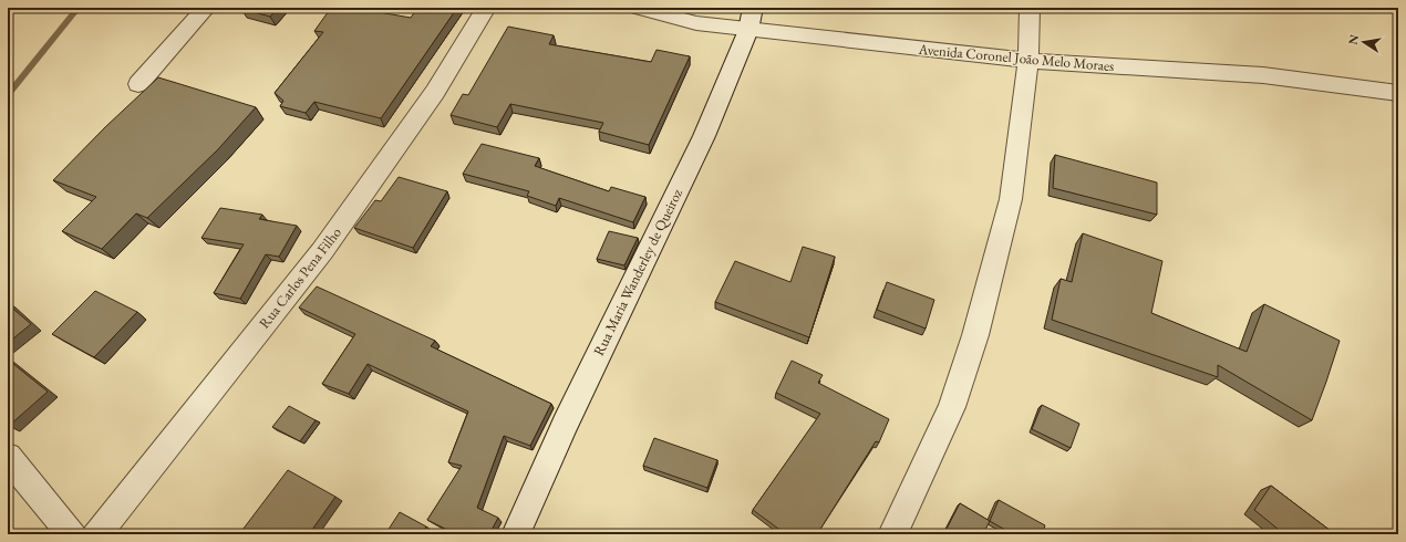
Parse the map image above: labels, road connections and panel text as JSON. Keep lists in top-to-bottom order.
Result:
{
  "streets": {
    "street": ["Avenida Coronel João Melo Moraes", "Rua Maria Wanderley de Queiroz", "Rua Carlos Pena Filho"]
  },
  "crossings": [
    ["Avenida Coronel João Melo Moraes", "Rua Maria Wanderley de Queiroz"]
  ],
  "north": "left"
}
